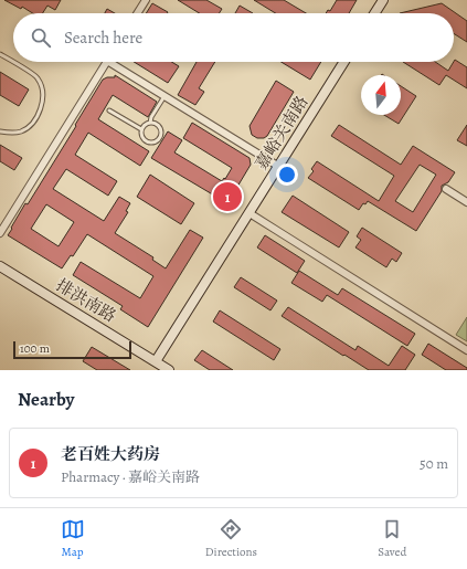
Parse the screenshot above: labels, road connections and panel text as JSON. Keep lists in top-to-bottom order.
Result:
{
  "streets": {
    "main road": ["嘉峪关南路", "排洪南路"]
  },
  "crossings": [
    ["嘉峪关南路", "排洪南路"]
  ],
  "scale_bar": "100 m",
  "north": "top",
  "page": {
    "search": "Search here",
    "pins": "1",
    "scale": "100 m",
    "heading": "Nearby",
    "list": [
      {
        "mark": "1",
        "name": "老百姓大药房",
        "note": "Pharmacy · 嘉峪关南路",
        "value": "50 m"
      }
    ],
    "nav": ["Map", "Directions", "Saved"]
  }
}
